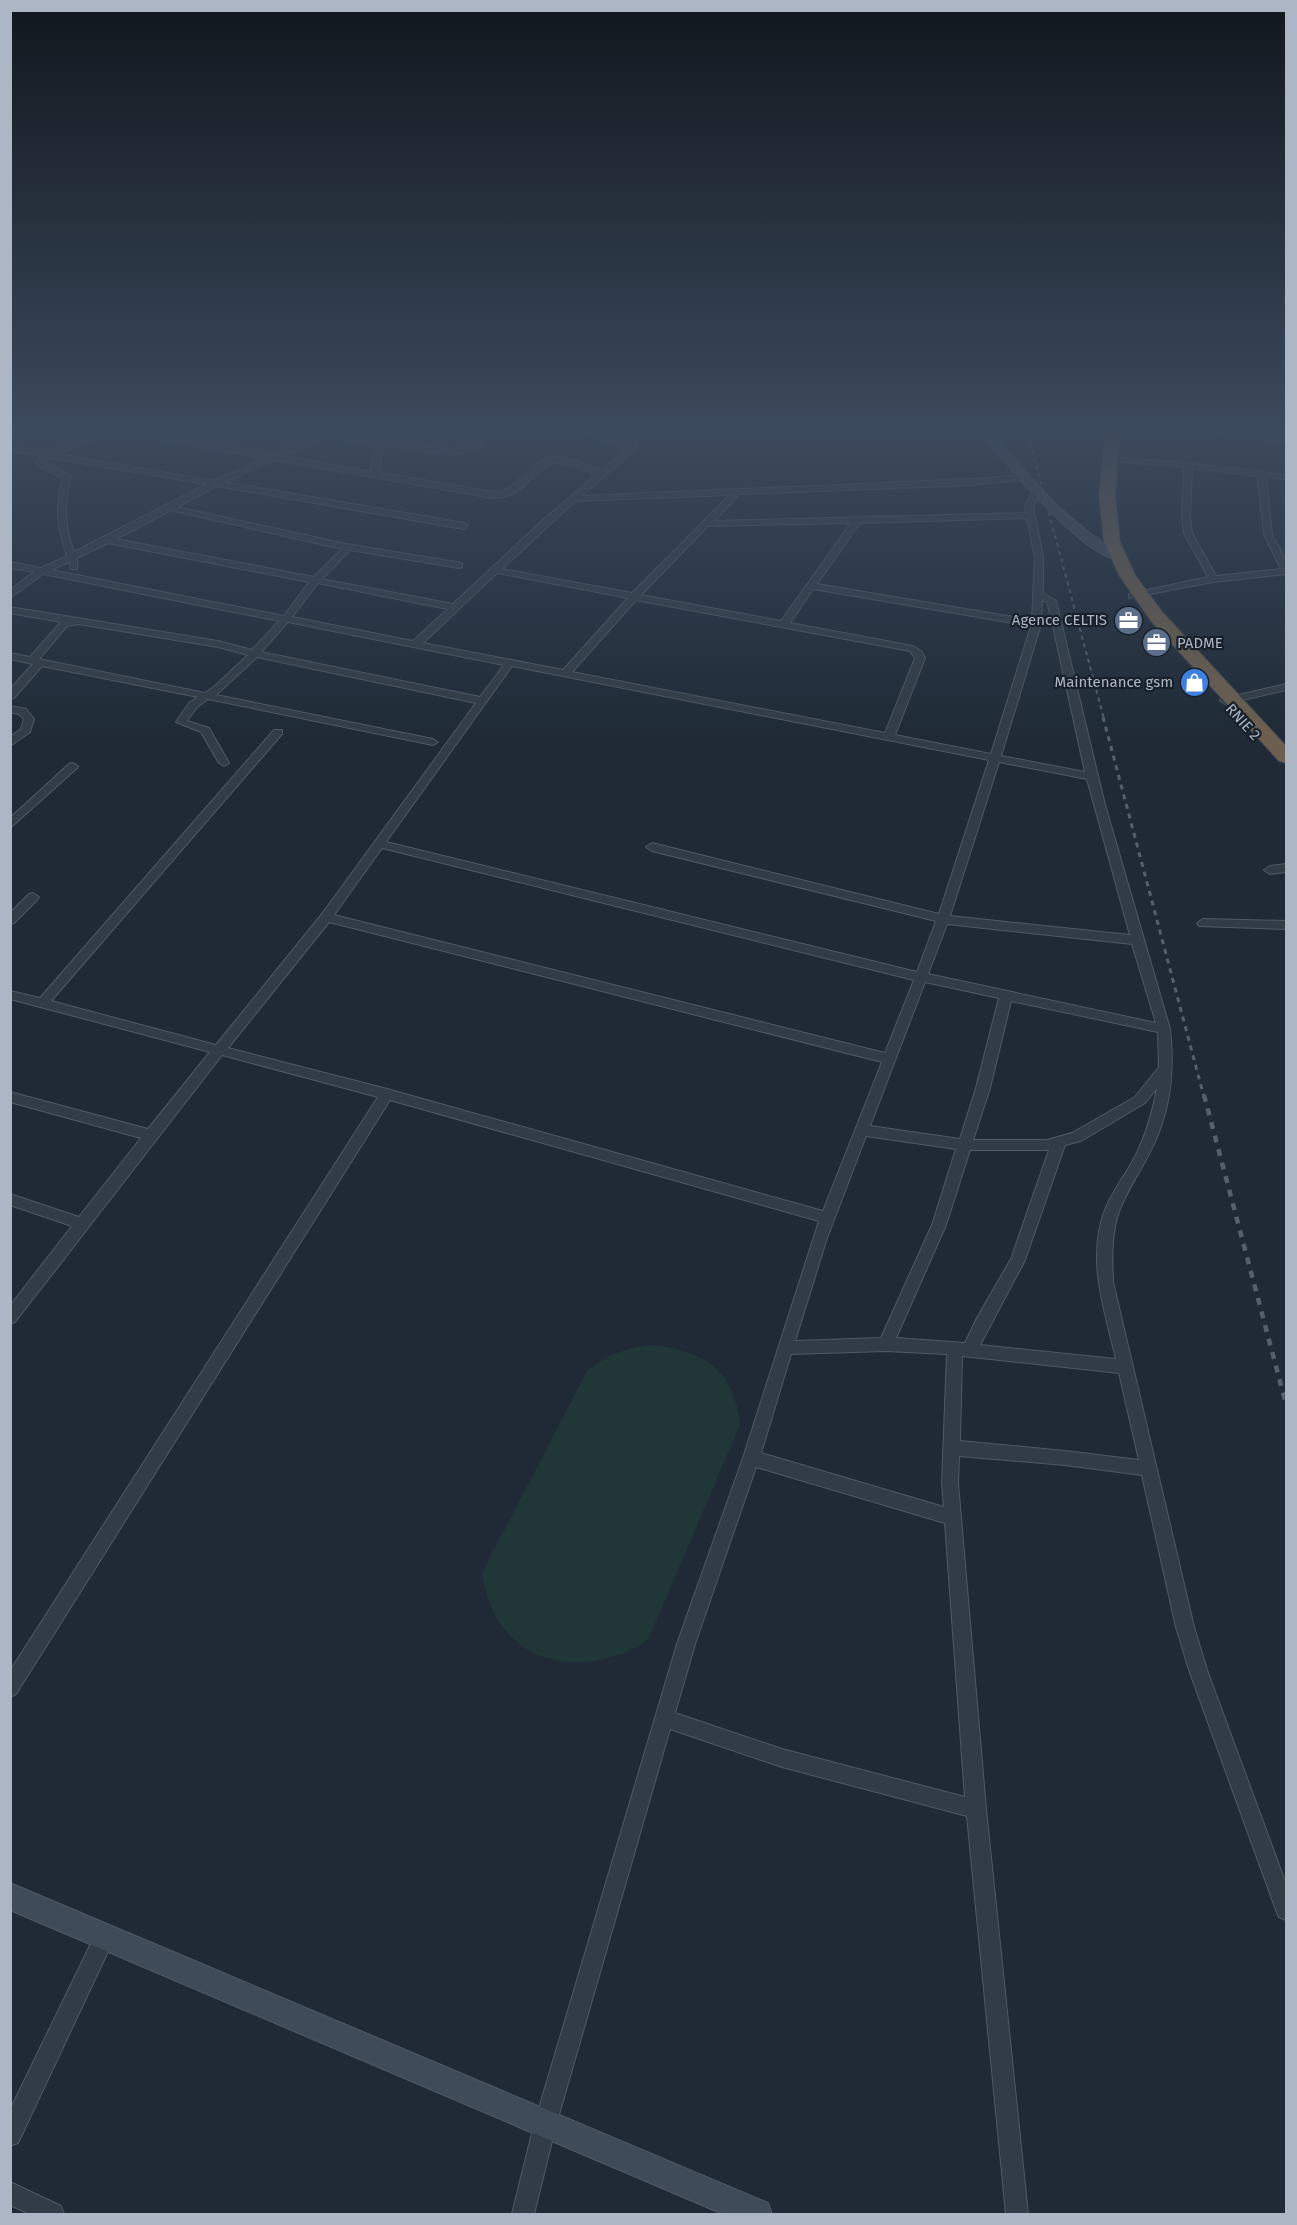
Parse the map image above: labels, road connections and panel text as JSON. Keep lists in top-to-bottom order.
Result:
{
  "streets": {
    "highway": ["RNIE 2"]
  },
  "places": {
    "office": ["Agence CELTIS", "PADME"],
    "shop": ["Maintenance gsm"]
  }
}
